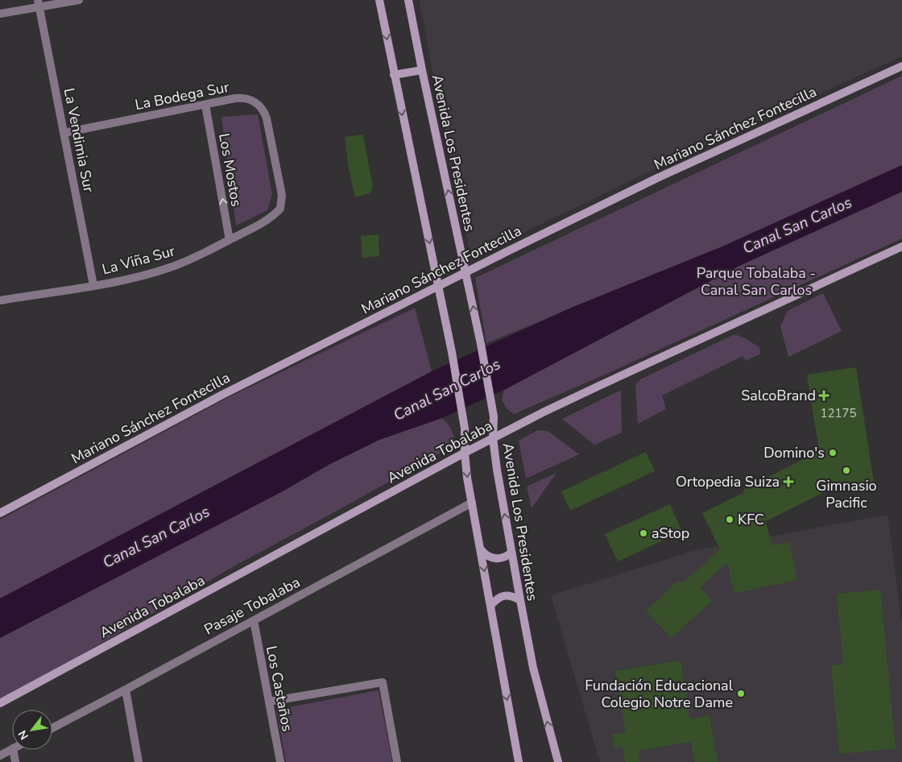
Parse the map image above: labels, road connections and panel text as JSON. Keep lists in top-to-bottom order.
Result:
{
  "streets": {
    "street": [
      "La Bodega Sur",
      "Mariano Sánchez Fontecilla",
      "La Vendimia Sur",
      "Avenida Los Presidentes",
      "Los Mostos",
      "La Viña Sur",
      "Avenida Tobalaba",
      "Pasaje Tobalaba",
      "Los Castaños"
    ]
  },
  "crossings": [
    ["La Bodega Sur", "La Vendimia Sur"],
    ["La Bodega Sur", "Los Mostos"],
    ["La Bodega Sur", "La Viña Sur"],
    ["Mariano Sánchez Fontecilla", "Avenida Los Presidentes"],
    ["La Vendimia Sur", "La Viña Sur"],
    ["Avenida Los Presidentes", "Avenida Tobalaba"],
    ["Los Mostos", "La Viña Sur"],
    ["Pasaje Tobalaba", "Los Castaños"]
  ],
  "one_way": ["Los Mostos"],
  "water": ["Canal San Carlos"],
  "parks": ["Parque Tobalaba - Canal San Carlos"],
  "places": {
    "health": ["SalcoBrand", "Ortopedia Suiza"],
    "other": [
      "Domino's",
      "Gimnasio Pacific",
      "KFC",
      "aStop",
      "Fundación Educacional Colegio Notre Dame"
    ]
  },
  "house_numbers": ["12175"],
  "north": "bottom left"
}
